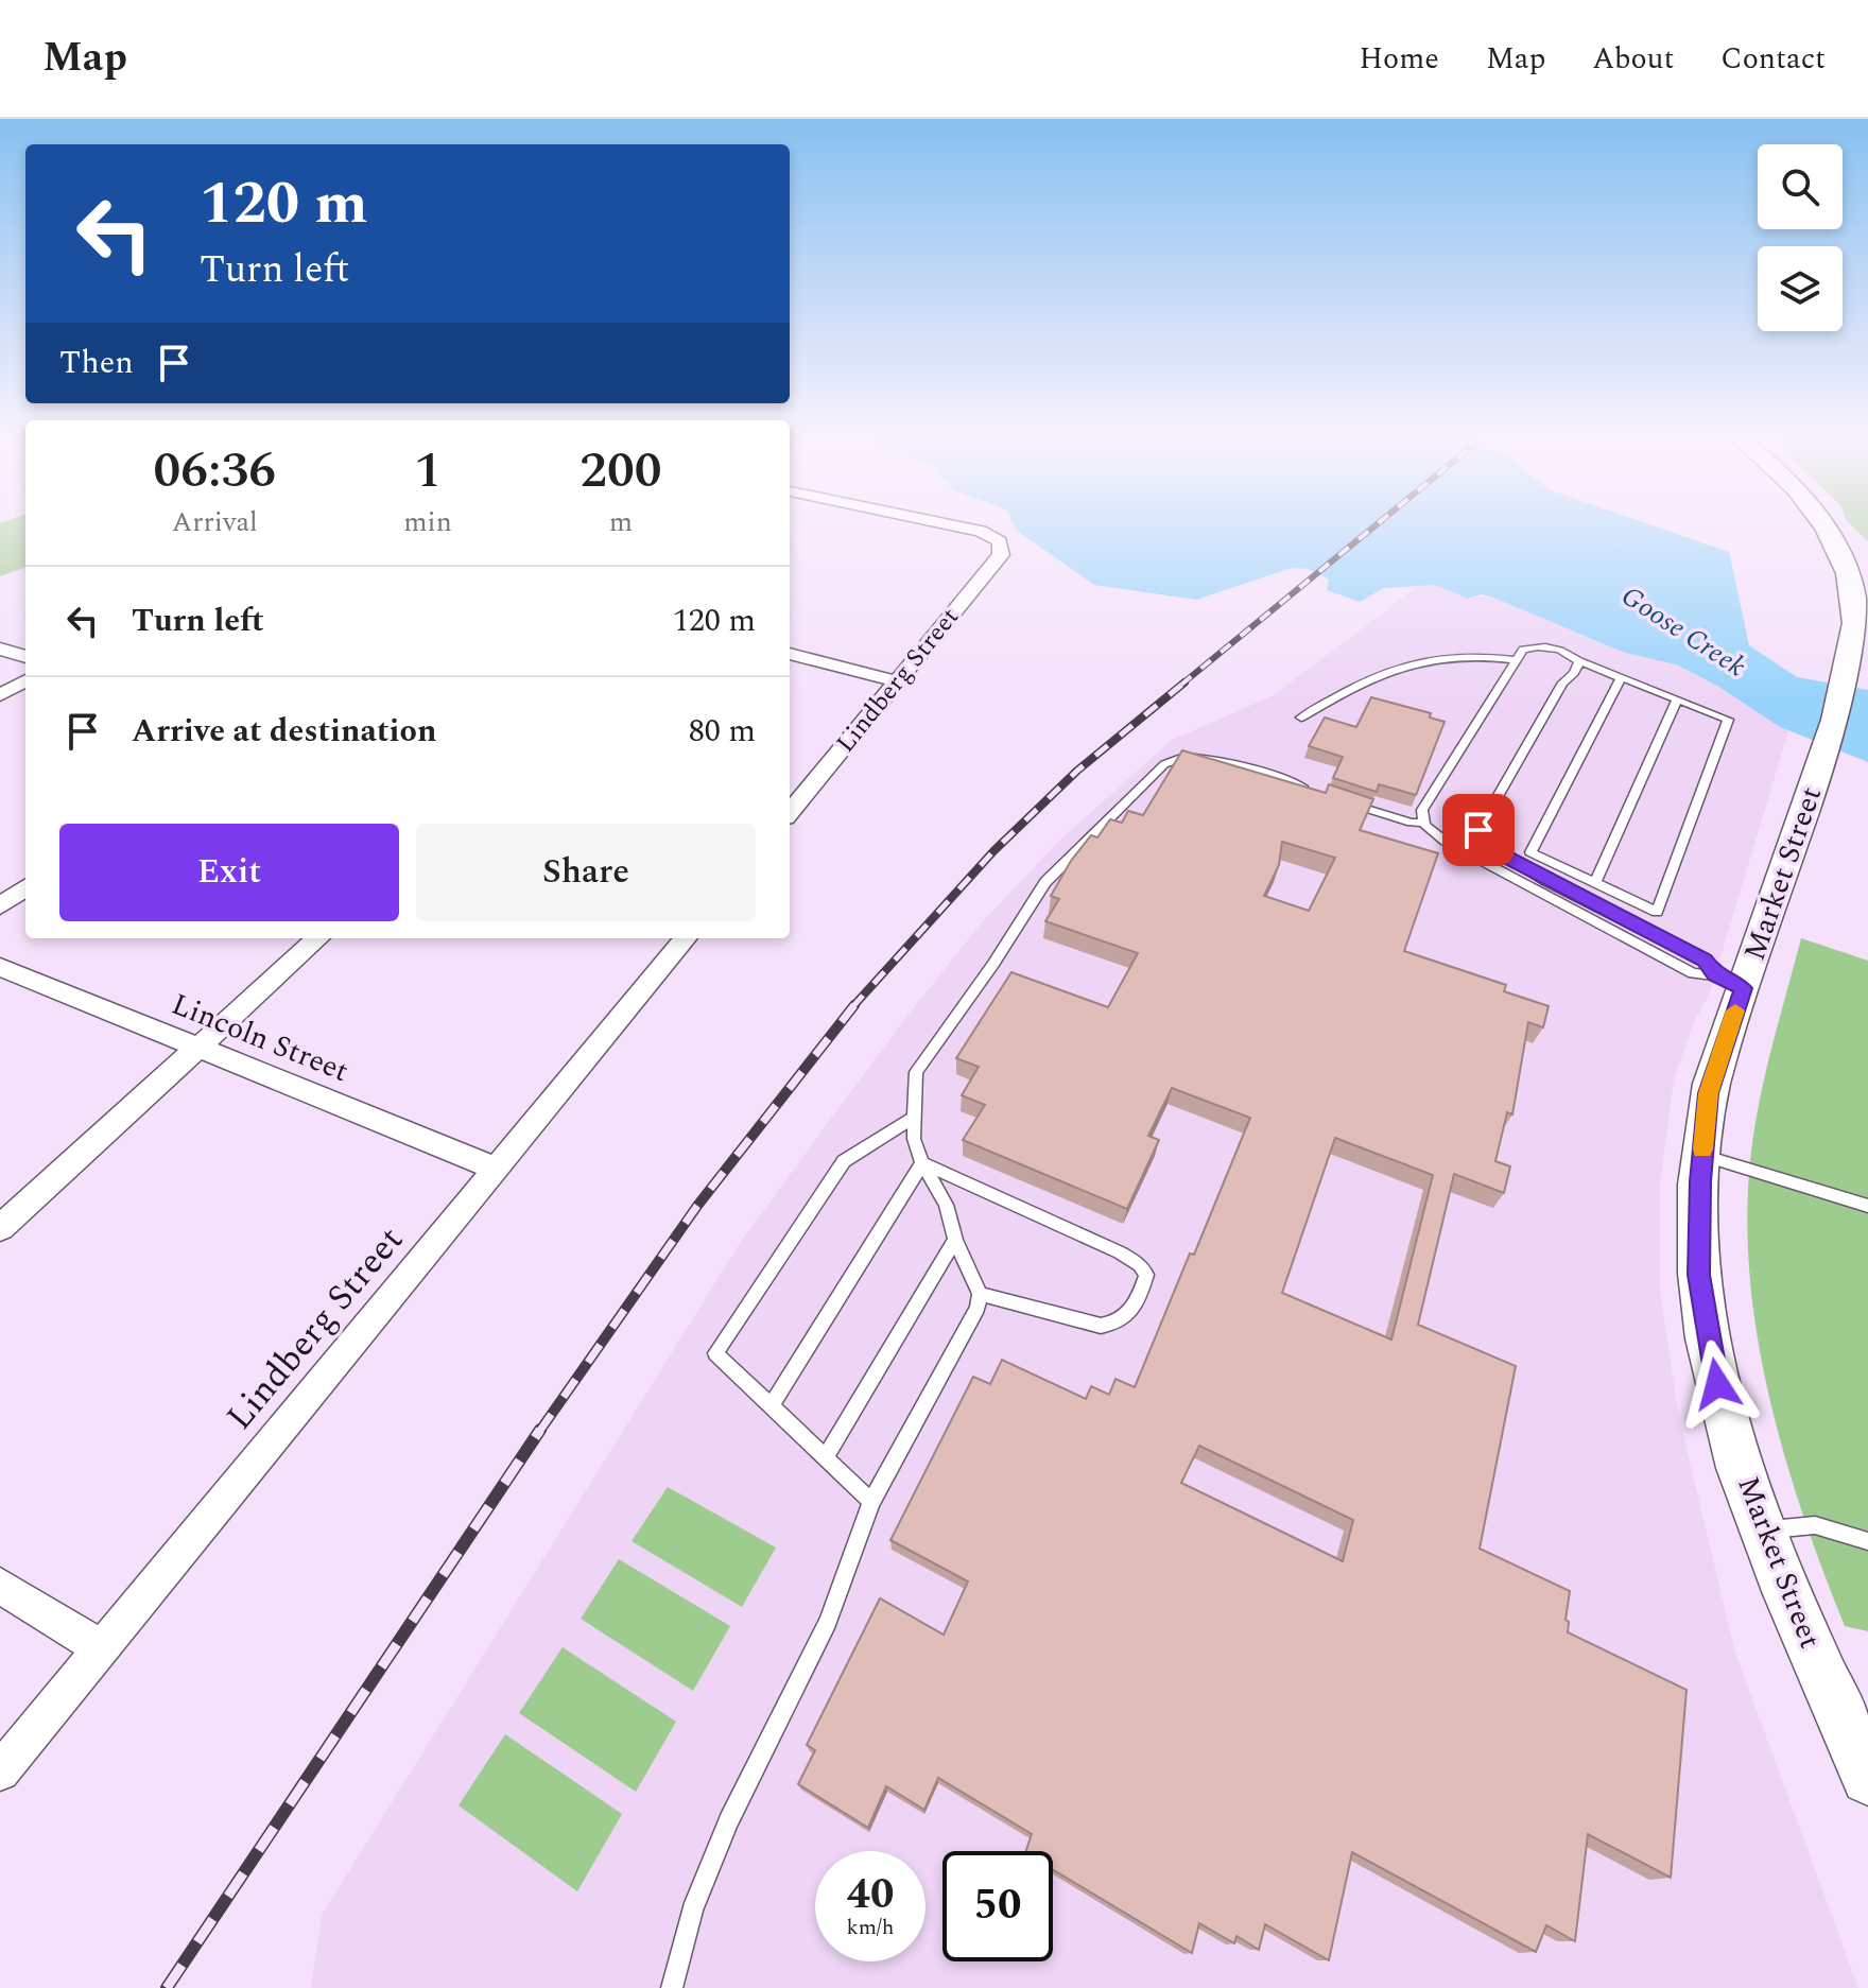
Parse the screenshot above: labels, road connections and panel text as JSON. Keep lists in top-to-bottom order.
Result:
{
  "streets": {
    "main road": ["Market Street"],
    "street": ["Lindberg Street", "Lincoln Street"]
  },
  "crossings": [
    ["Lindberg Street", "Lincoln Street"]
  ],
  "water": ["Goose Creek"],
  "page": {
    "header": "Map",
    "nav": [
      "Home",
      "Map",
      "About",
      "Contact"
    ],
    "turn": ["120 m", "Turn left"],
    "then": "Then",
    "eta": [
      "06:36",
      "Arrival",
      "1",
      "min",
      "200",
      "m"
    ],
    "list": [
      {
        "name": "Turn left",
        "value": "120 m"
      },
      {
        "name": "Arrive at destination",
        "value": "80 m"
      }
    ],
    "buttons": ["Exit", "Share"],
    "speed": "40 km/h",
    "limit": "50"
  }
}
